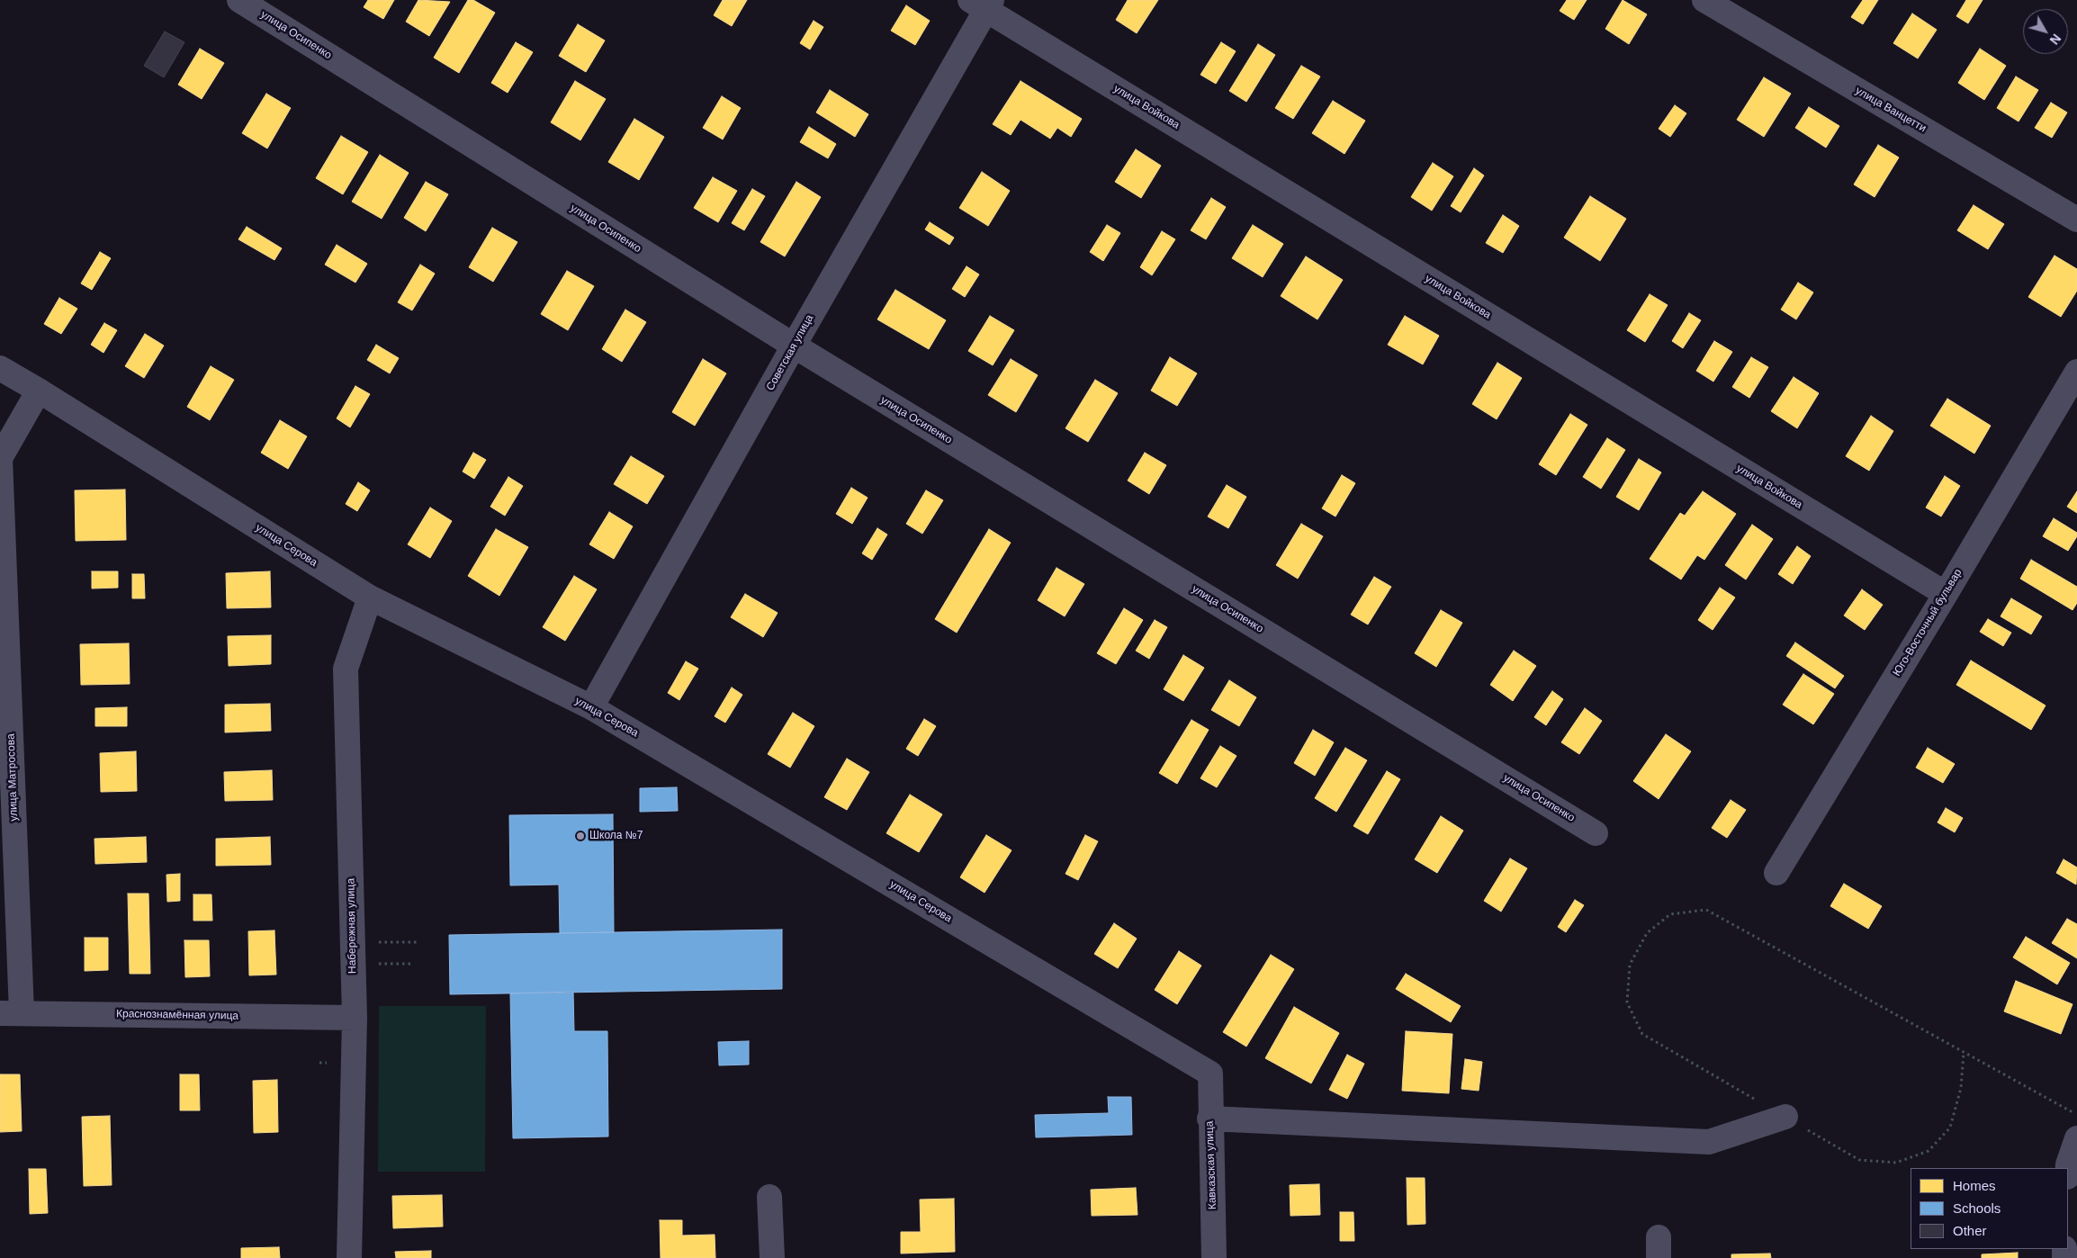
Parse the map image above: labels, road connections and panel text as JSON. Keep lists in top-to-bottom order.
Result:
{
  "streets": {
    "street": [
      "улица Осипенко",
      "улица Войкова",
      "улица Ванцетти",
      "Советская улица",
      "улица Серова",
      "Юго-Восточный бульвар",
      "улица Матросова",
      "Набережная улица",
      "Краснознамённая улица",
      "Кавказская улица"
    ]
  },
  "crossings": [
    ["улица Осипенко", "Советская улица"],
    ["улица Войкова", "Советская улица"],
    ["улица Войкова", "Юго-Восточный бульвар"],
    ["Советская улица", "улица Серова"],
    ["улица Серова", "улица Матросова"],
    ["улица Серова", "Набережная улица"],
    ["улица Серова", "Кавказская улица"],
    ["улица Матросова", "Краснознамённая улица"],
    ["Набережная улица", "Краснознамённая улица"]
  ],
  "places": ["Школа №7"],
  "legend": ["Homes", "Schools", "Other"],
  "north": "bottom right"
}
